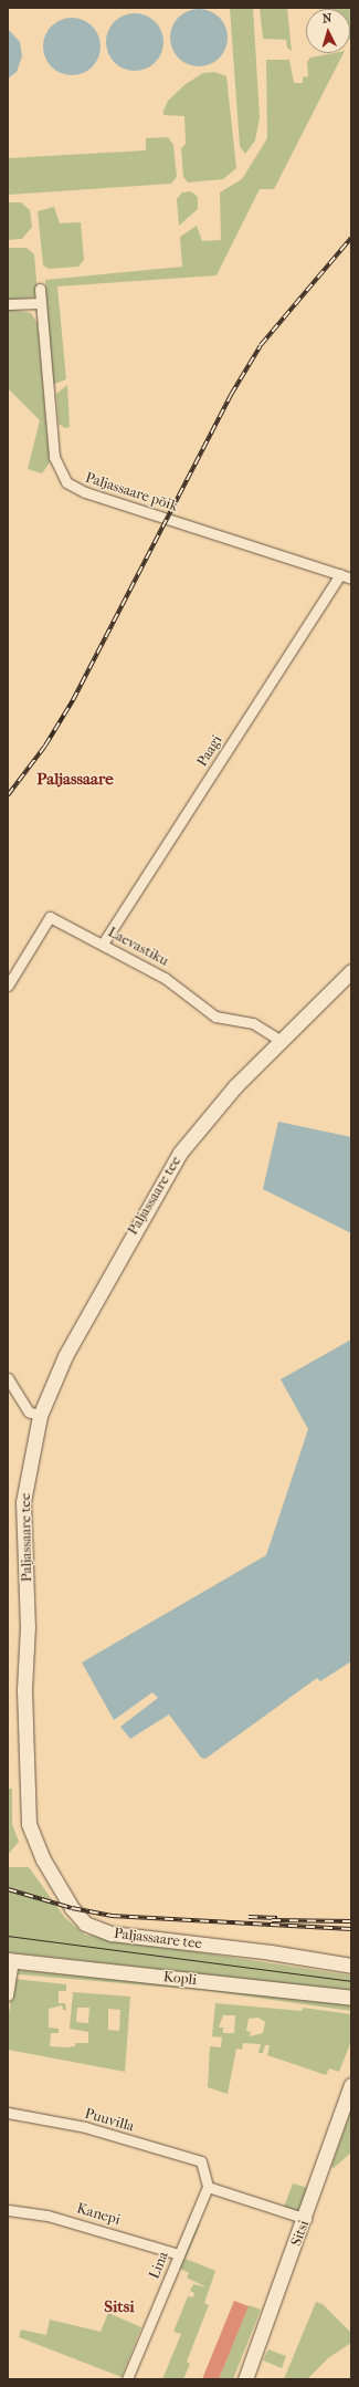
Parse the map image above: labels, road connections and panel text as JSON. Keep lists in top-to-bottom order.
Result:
{
  "streets": {
    "street": [
      "Paljassaare põik",
      "Paagi",
      "Laevastiku",
      "Paljassaare tee",
      "Kopli",
      "Puuvilla",
      "Kanepi",
      "Sitsi",
      "Lina"
    ]
  },
  "crossings": [
    ["Paljassaare põik", "Paagi"],
    ["Paagi", "Laevastiku"],
    ["Laevastiku", "Paljassaare tee"],
    ["Puuvilla", "Lina"],
    ["Kanepi", "Lina"]
  ],
  "districts": ["Paljassaare", "Sitsi"],
  "north": "top"
}
